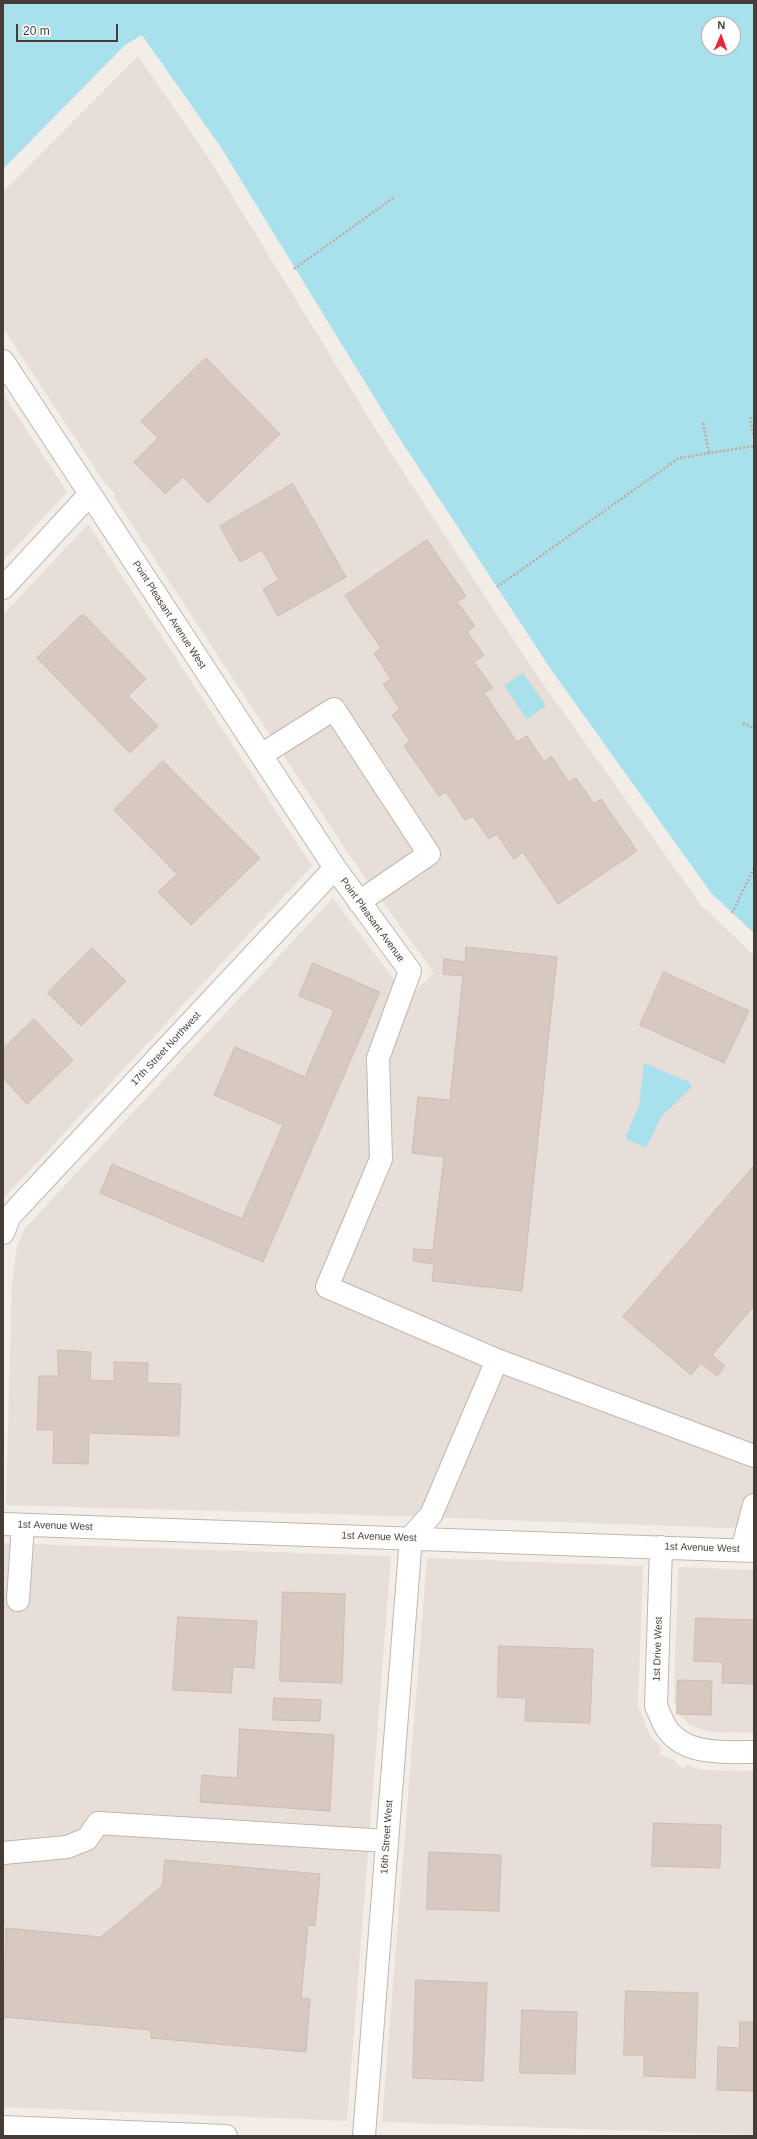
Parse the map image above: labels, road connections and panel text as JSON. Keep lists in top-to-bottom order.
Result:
{
  "streets": {
    "street": [
      "Point Pleasant Avenue West",
      "Point Pleasant Avenue",
      "17th Street Northwest",
      "1st Avenue West",
      "1st Drive West",
      "16th Street West"
    ]
  },
  "crossings": [
    ["Point Pleasant Avenue West", "Point Pleasant Avenue"],
    ["Point Pleasant Avenue West", "17th Street Northwest"],
    ["Point Pleasant Avenue", "17th Street Northwest"],
    ["1st Avenue West", "1st Drive West"],
    ["1st Avenue West", "16th Street West"]
  ],
  "scale_bar": "20 m",
  "north": "top"
}
